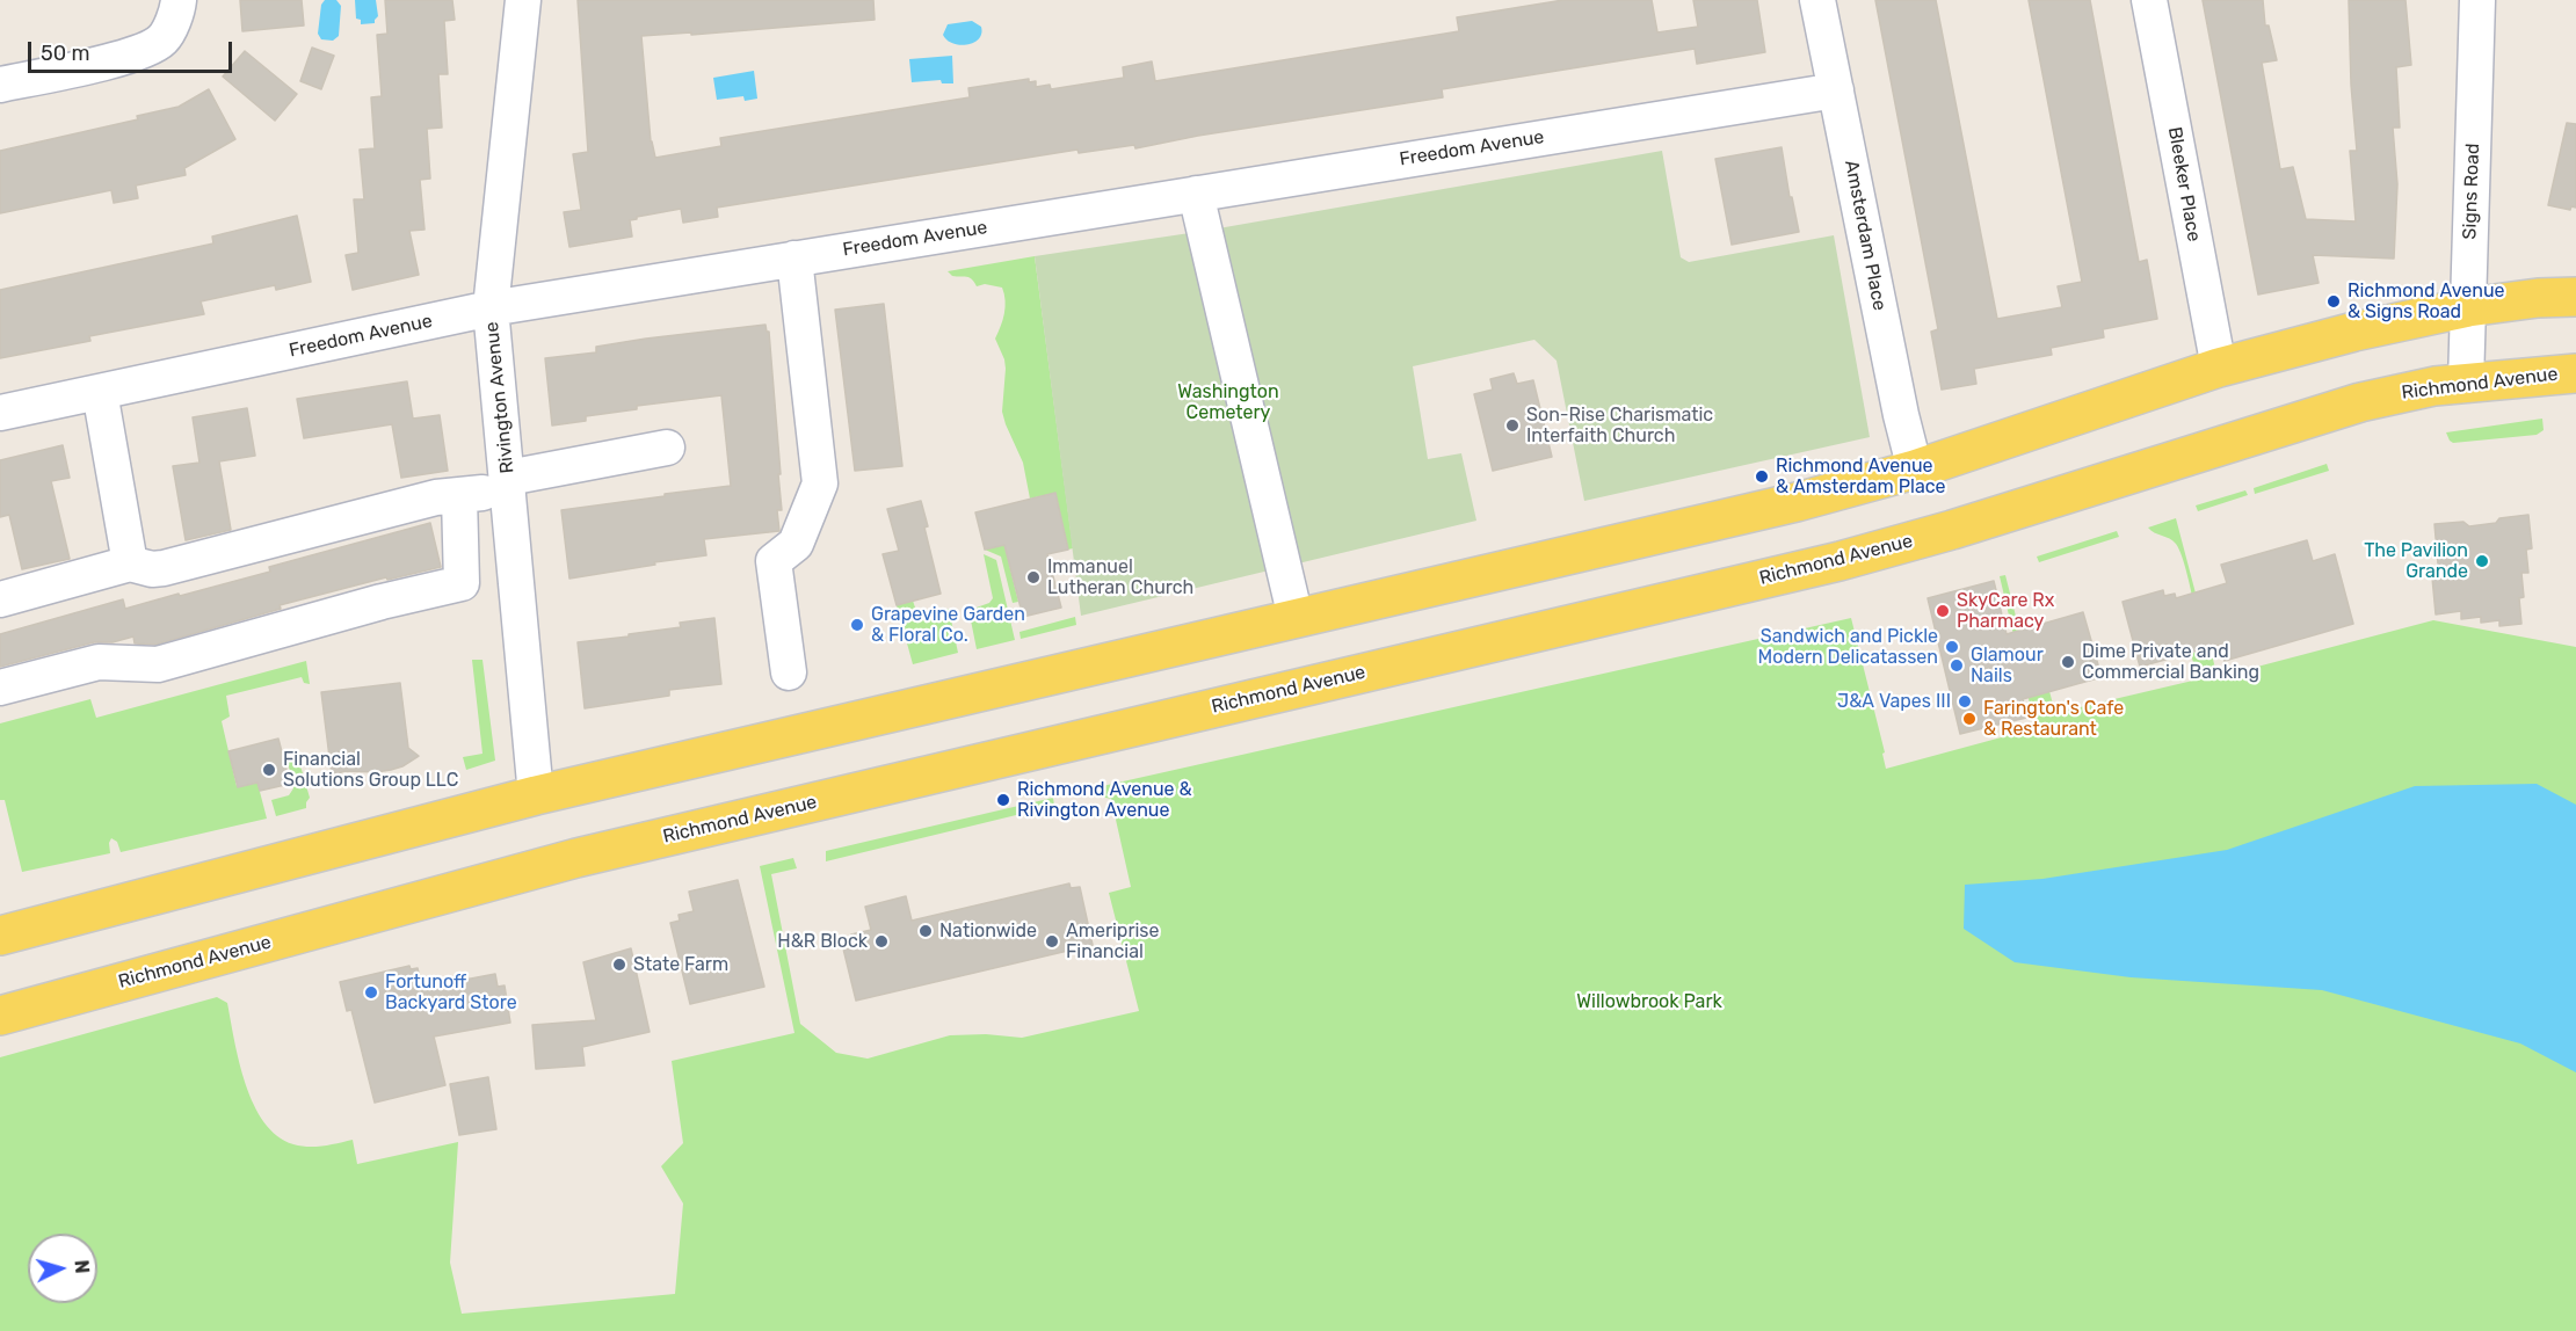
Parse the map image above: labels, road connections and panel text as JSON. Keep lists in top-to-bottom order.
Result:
{
  "streets": {
    "main road": ["Richmond Avenue"],
    "street": [
      "Freedom Avenue",
      "Bleeker Place",
      "Signs Road",
      "Amsterdam Place",
      "Rivington Avenue"
    ]
  },
  "crossings": [
    ["Freedom Avenue", "Amsterdam Place"],
    ["Freedom Avenue", "Rivington Avenue"],
    ["Signs Road", "Richmond Avenue"]
  ],
  "parks": ["Washington Cemetery", "Willowbrook Park"],
  "places": [
    "Richmond Avenue & Signs Road",
    "Son-Rise Charismatic Interfaith Church",
    "Richmond Avenue & Amsterdam Place",
    "The Pavilion Grande",
    "Immanuel Lutheran Church",
    "SkyCare Rx Pharmacy",
    "Grapevine Garden & Floral Co.",
    "Sandwich and Pickle Modern Delicatassen",
    "Dime Private and Commercial Banking",
    "Glamour Nails",
    "J&A Vapes III",
    "Farington's Cafe & Restaurant",
    "Financial Solutions Group LLC",
    "Richmond Avenue & Rivington Avenue",
    "Nationwide",
    "H&R Block",
    "Ameriprise Financial",
    "State Farm",
    "Fortunoff Backyard Store"
  ],
  "scale_bar": "50 m",
  "north": "right"
}
